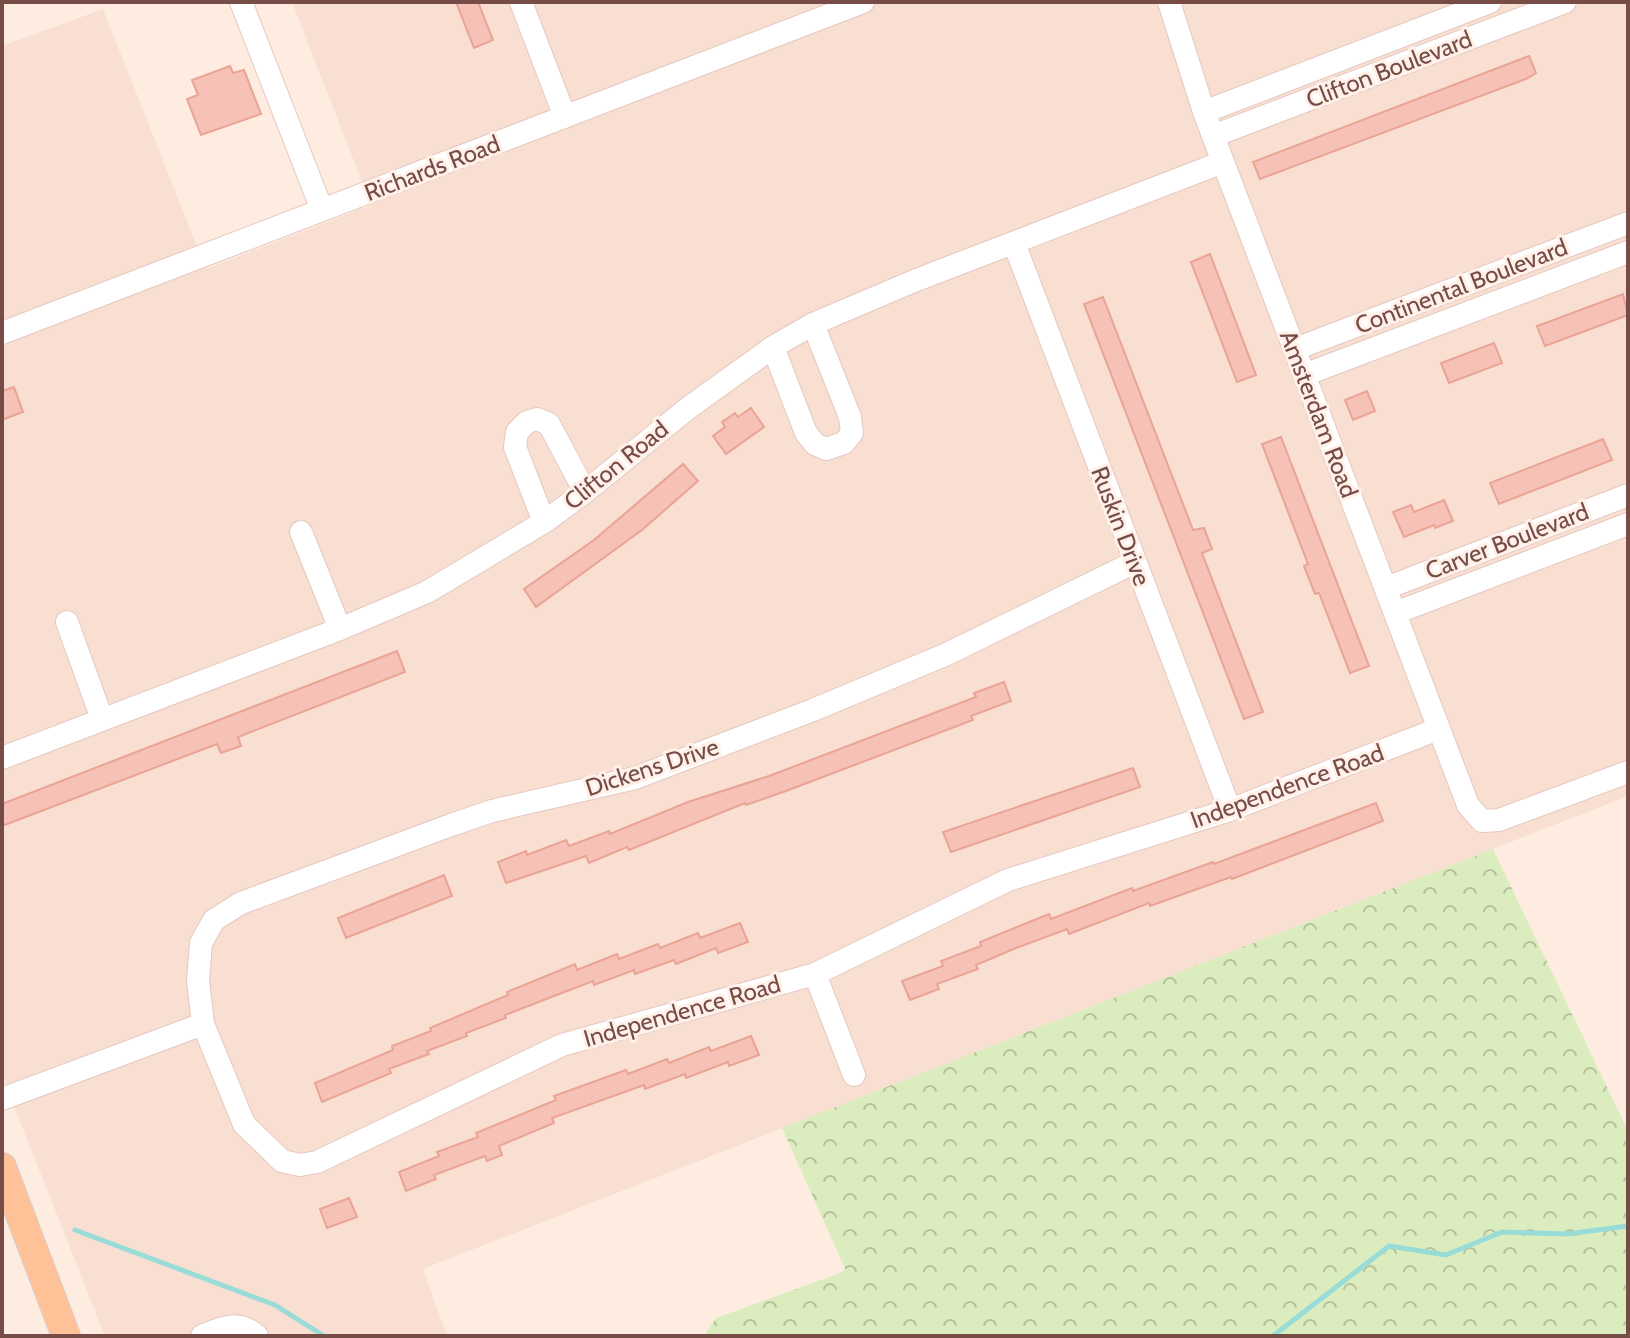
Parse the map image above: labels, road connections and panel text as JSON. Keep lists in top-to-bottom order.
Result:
{
  "streets": {
    "street": [
      "Clifton Boulevard",
      "Richards Road",
      "Continental Boulevard",
      "Amsterdam Road",
      "Clifton Road",
      "Ruskin Drive",
      "Carver Boulevard",
      "Dickens Drive",
      "Independence Road"
    ]
  },
  "crossings": [
    ["Clifton Boulevard", "Amsterdam Road"],
    ["Continental Boulevard", "Amsterdam Road"],
    ["Amsterdam Road", "Clifton Road"],
    ["Amsterdam Road", "Carver Boulevard"],
    ["Amsterdam Road", "Independence Road"],
    ["Clifton Road", "Ruskin Drive"],
    ["Ruskin Drive", "Dickens Drive"],
    ["Ruskin Drive", "Independence Road"],
    ["Dickens Drive", "Independence Road"]
  ]
}
